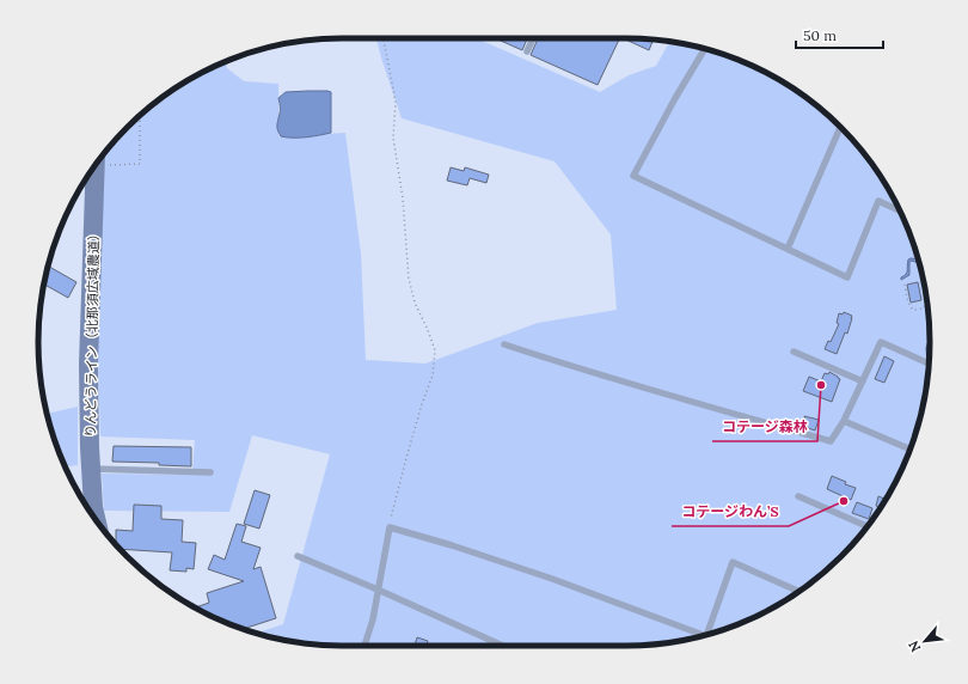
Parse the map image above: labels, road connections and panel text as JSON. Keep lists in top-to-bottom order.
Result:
{
  "streets": {
    "street": ["りんどうライン（北那須広域農道）"]
  },
  "places": ["コテージ森林", "コテージわん’S"],
  "scale_bar": "50 m",
  "north": "bottom left"
}
